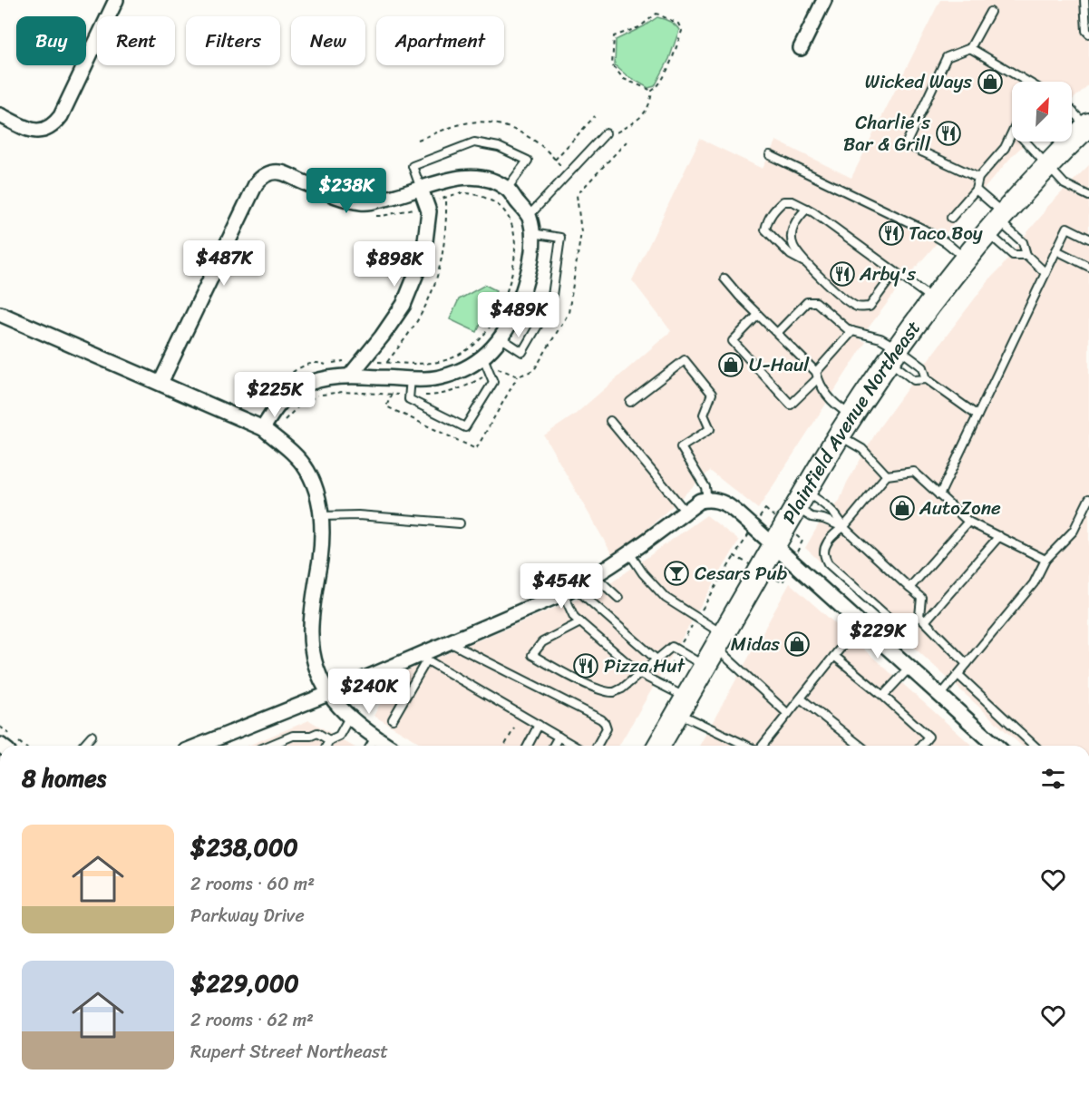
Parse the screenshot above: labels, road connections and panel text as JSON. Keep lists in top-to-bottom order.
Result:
{
  "streets": {
    "main road": ["Plainfield Avenue Northeast"]
  },
  "places": {
    "shop": [
      "Wicked Ways",
      "U-Haul",
      "AutoZone",
      "Midas"
    ],
    "restaurant": [
      "Charlie's Bar & Grill",
      "Taco Boy",
      "Arby's",
      "Pizza Hut"
    ],
    "bar": ["Cesars Pub"]
  },
  "north": "top right",
  "page": {
    "chip": [
      "Buy",
      "Rent",
      "Filters",
      "New",
      "Apartment"
    ],
    "price": [
      "$238K",
      "$487K",
      "$898K",
      "$489K",
      "$225K",
      "$454K",
      "$229K",
      "$240K"
    ],
    "heading": "8 homes",
    "list": [
      {
        "name": "$238,000",
        "note": "2 rooms · 60 m² · Parkway Drive"
      },
      {
        "name": "$229,000",
        "note": "2 rooms · 62 m² · Rupert Street Northeast"
      }
    ]
  }
}
